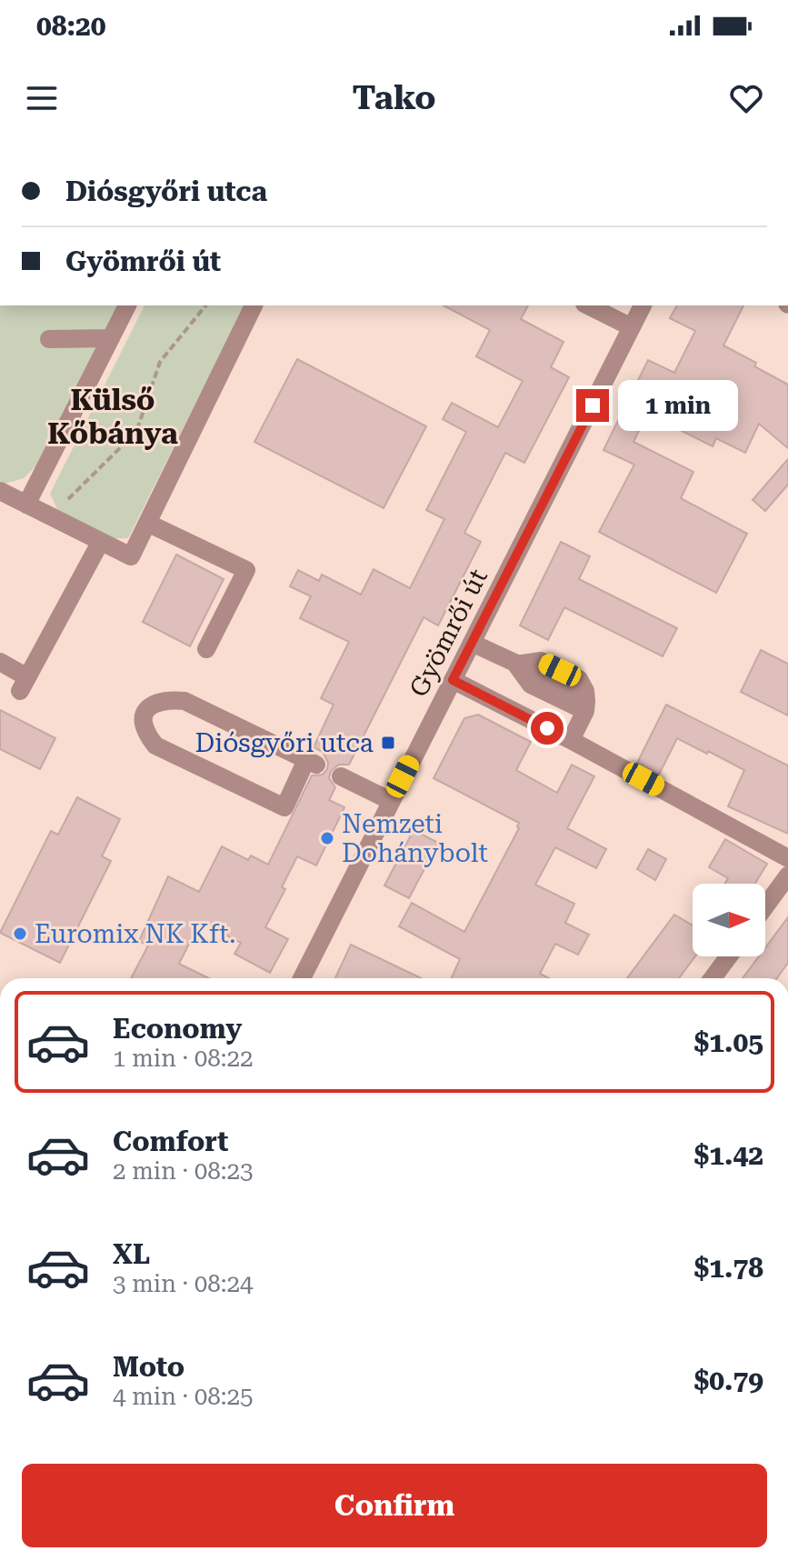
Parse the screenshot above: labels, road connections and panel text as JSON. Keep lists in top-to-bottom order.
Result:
{
  "streets": {
    "street": ["Gyömrői út"]
  },
  "districts": ["Külső Kőbánya"],
  "places": {
    "transit": ["Diósgyőri utca"],
    "other": ["Nemzeti Dohánybolt", "Euromix NK Kft."]
  },
  "north": "right",
  "page": {
    "status": "08:20",
    "header": "Tako",
    "banner": ["Diósgyőri utca", "Gyömrői út"],
    "bubble": "1 min",
    "list": [
      {
        "name": "Economy",
        "note": "1 min · 08:22",
        "value": "$1.05"
      },
      {
        "name": "Comfort",
        "note": "2 min · 08:23",
        "value": "$1.42"
      },
      {
        "name": "XL",
        "note": "3 min · 08:24",
        "value": "$1.78"
      },
      {
        "name": "Moto",
        "note": "4 min · 08:25",
        "value": "$0.79"
      }
    ],
    "buttons": "Confirm"
  }
}
